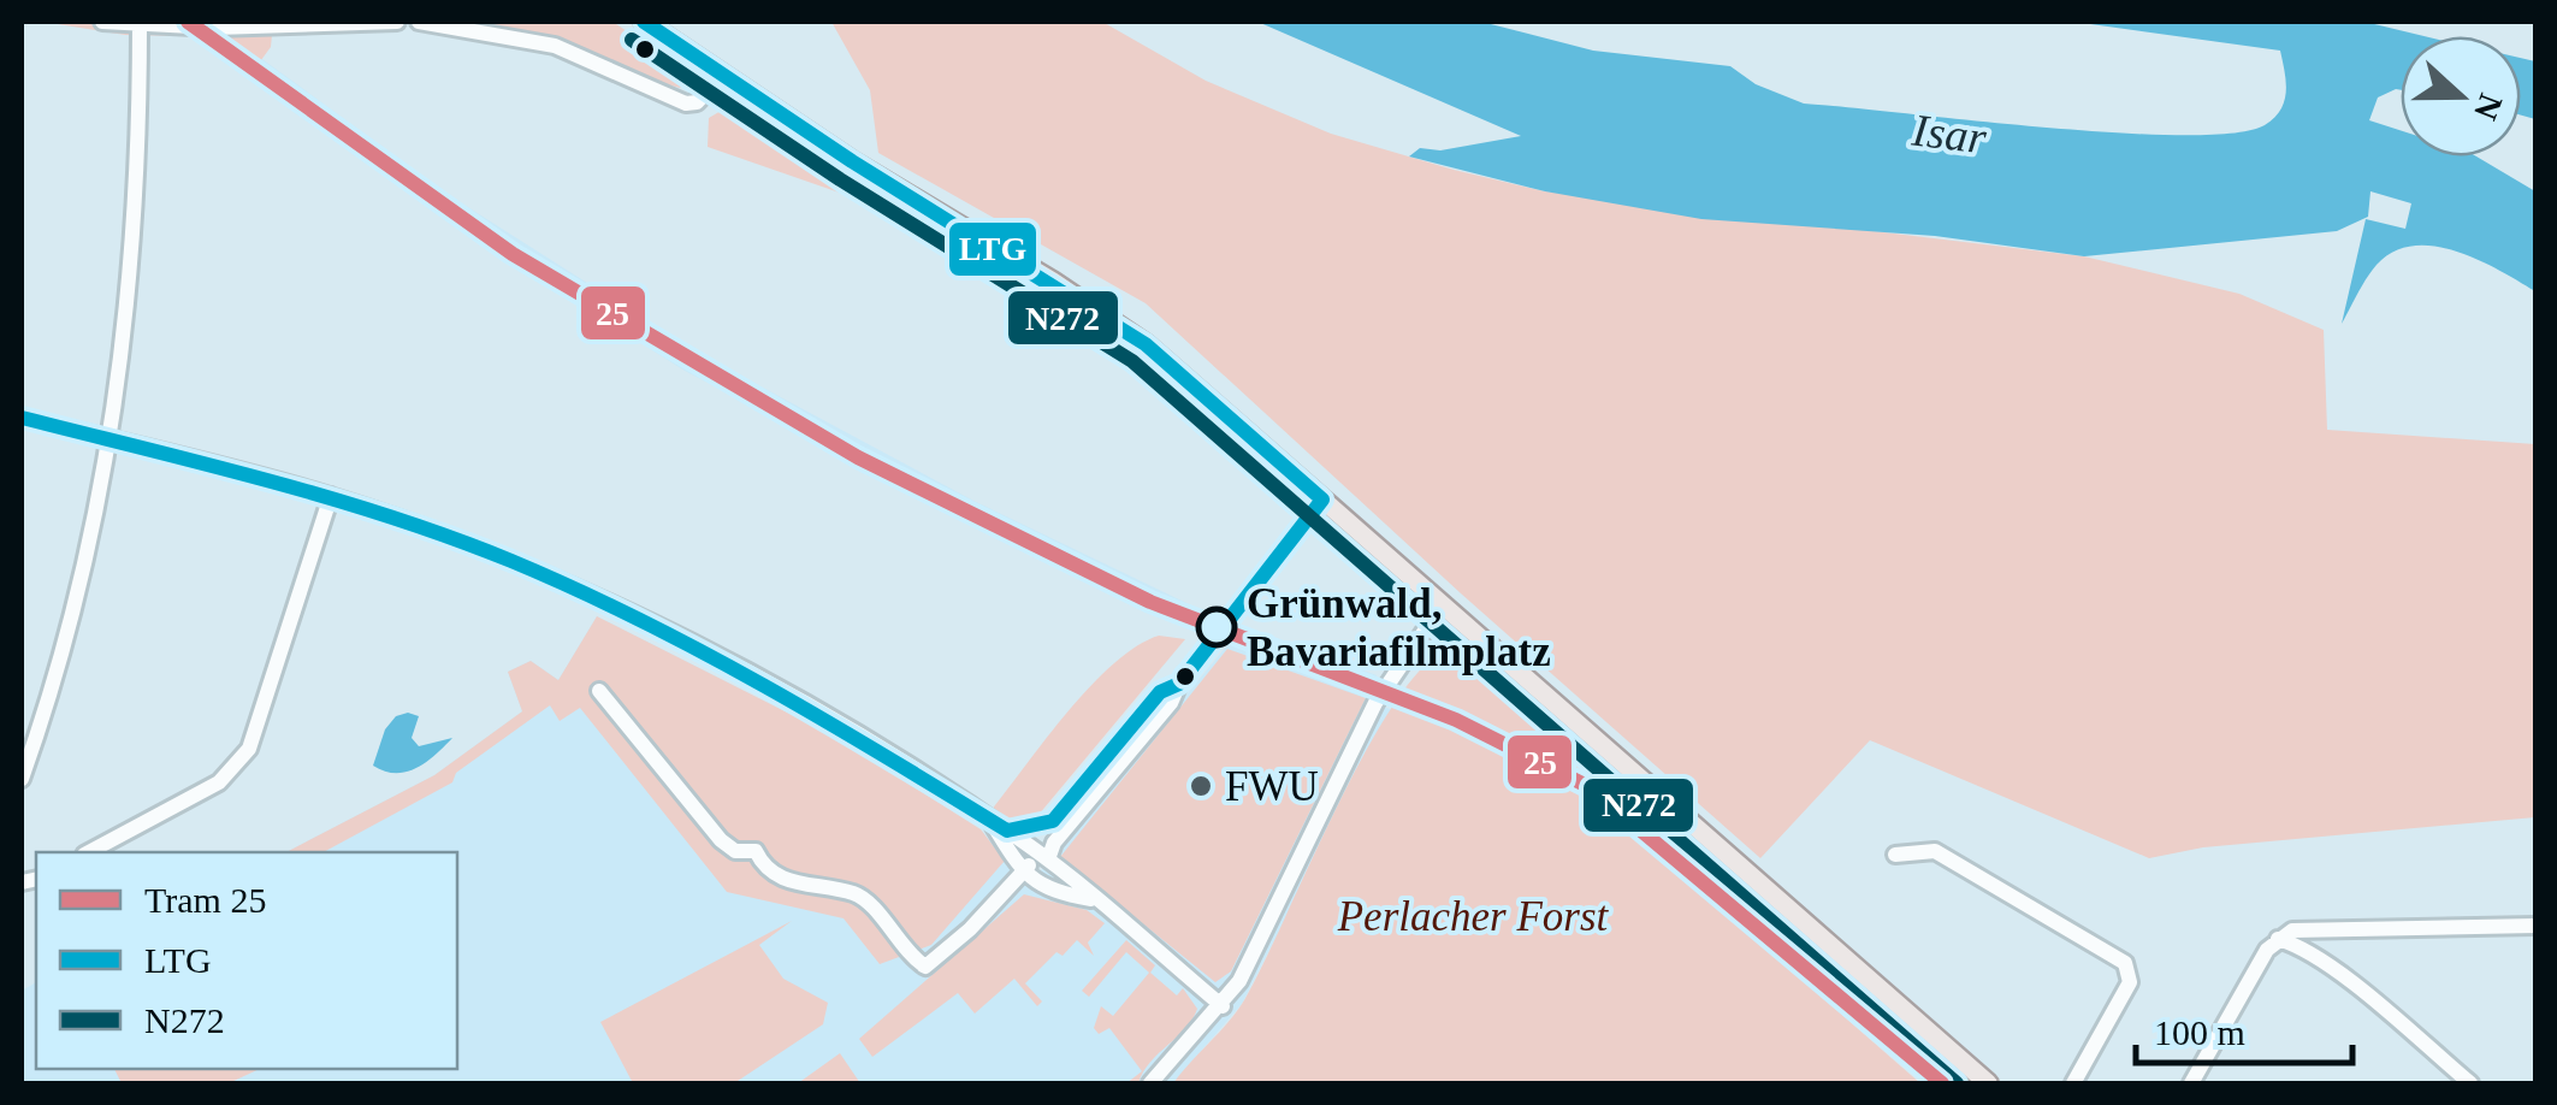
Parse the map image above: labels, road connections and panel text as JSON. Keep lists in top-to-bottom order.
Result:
{
  "water": ["Isar"],
  "parks": ["Perlacher Forst"],
  "places": ["Grünwald, Bavariafilmplatz", "FWU"],
  "lines": ["tram line 25", "transit line LTG", "transit line N272"],
  "legend": ["Tram 25", "LTG", "N272"],
  "scale_bar": "100 m",
  "north": "right"
}
